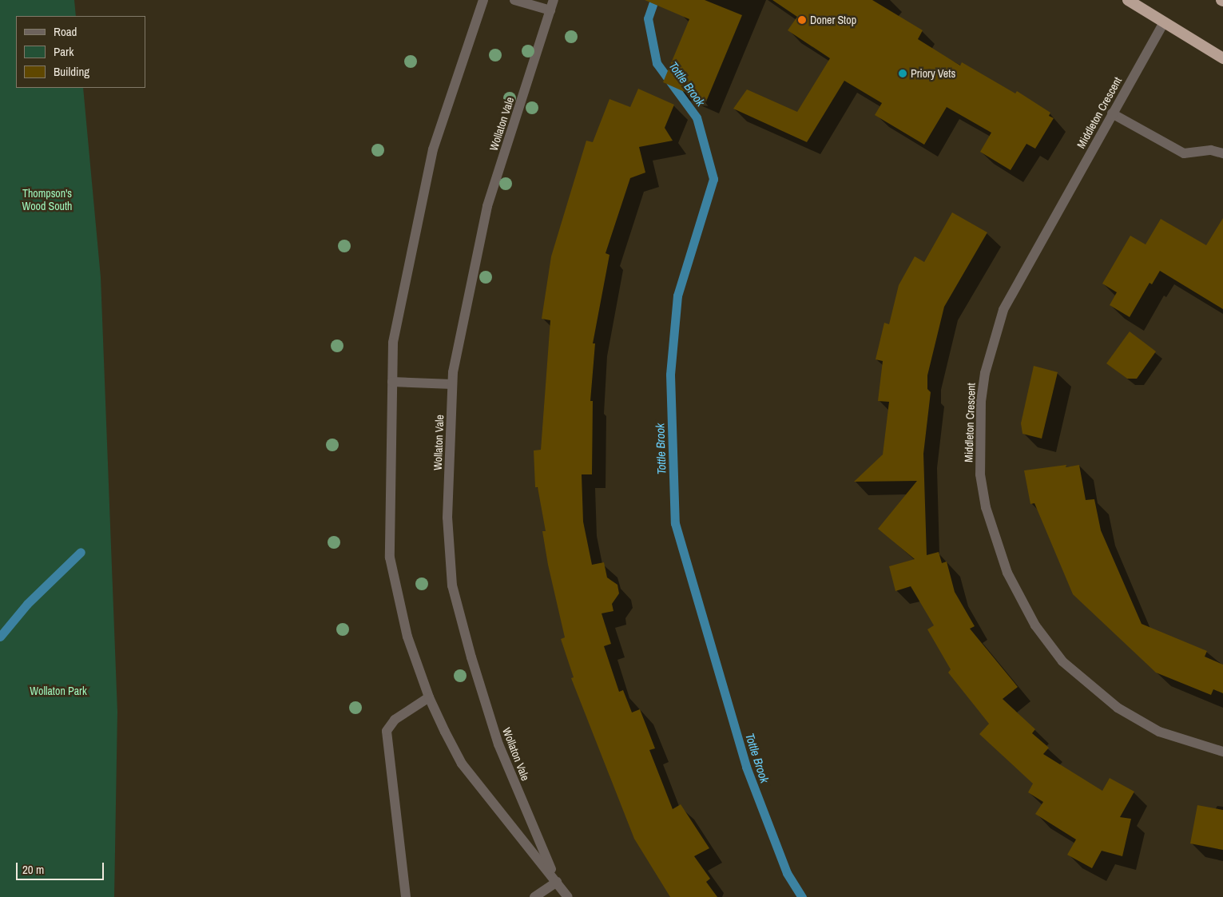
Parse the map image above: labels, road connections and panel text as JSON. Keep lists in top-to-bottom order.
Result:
{
  "streets": {
    "street": ["Middleton Crescent", "Wollaton Vale"]
  },
  "water": ["Tottle Brook"],
  "parks": ["Thompson's Wood South", "Wollaton Park"],
  "places": ["Doner Stop", "Priory Vets"],
  "legend": ["Road", "Park", "Building"],
  "scale_bar": "20 m"
}
